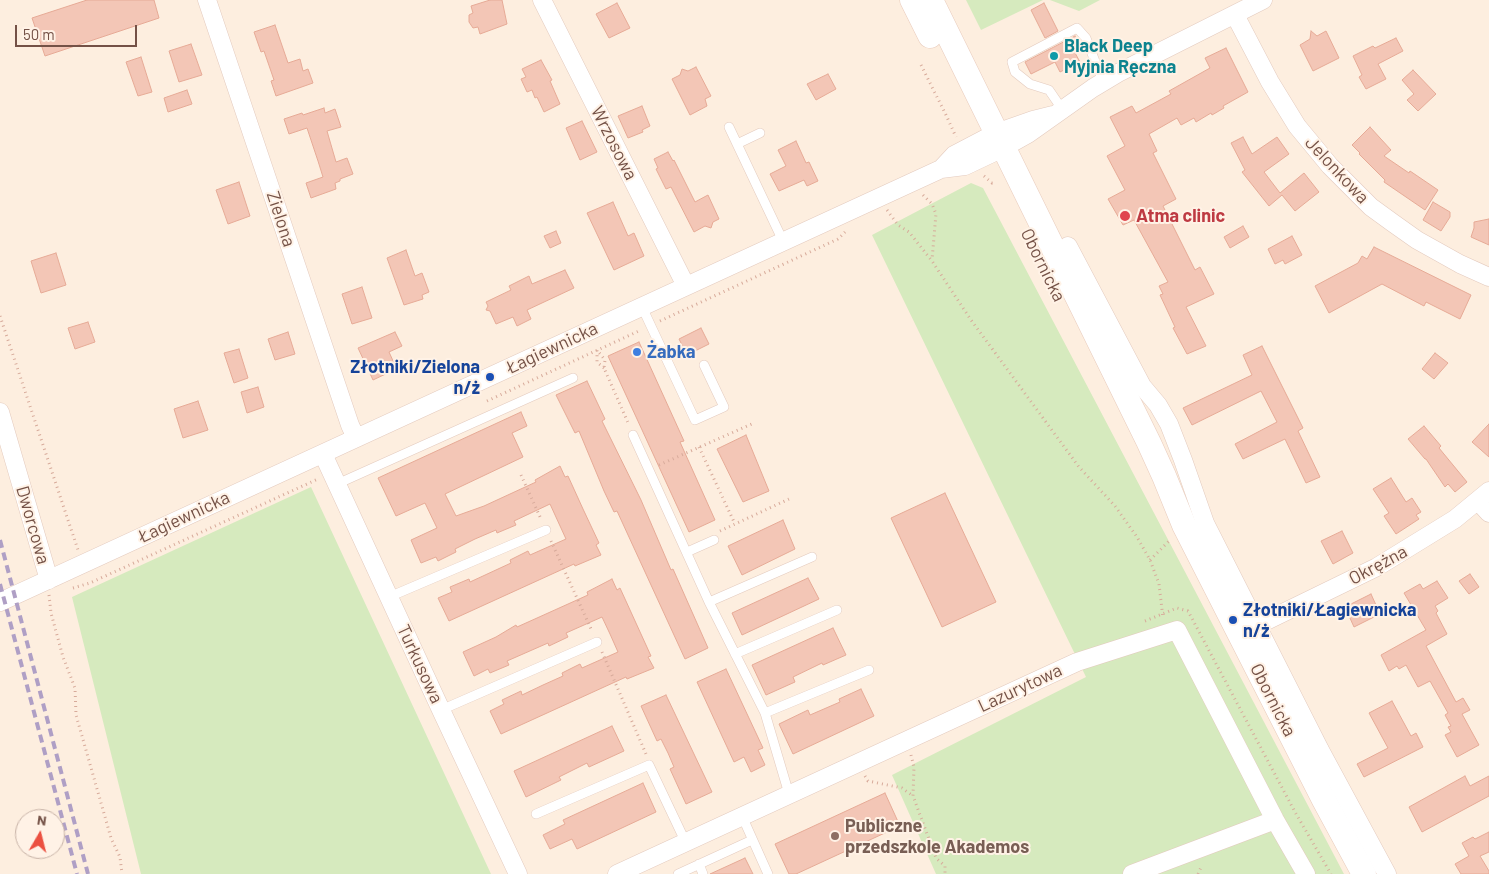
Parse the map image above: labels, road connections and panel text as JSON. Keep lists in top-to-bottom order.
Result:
{
  "streets": {
    "main road": ["Obornicka"],
    "street": [
      "Wrzosowa",
      "Jelonkowa",
      "Zielona",
      "Łagiewnicka",
      "Dworcowa",
      "Okrężna",
      "Turkusowa",
      "Lazurytowa"
    ]
  },
  "crossings": [
    ["Wrzosowa", "Łagiewnicka"],
    ["Jelonkowa", "Łagiewnicka"],
    ["Zielona", "Łagiewnicka"],
    ["Obornicka", "Łagiewnicka"],
    ["Łagiewnicka", "Dworcowa"],
    ["Łagiewnicka", "Turkusowa"]
  ],
  "places": [
    "Black Deep Myjnia Ręczna",
    "Atma clinic",
    "Żabka",
    "Złotniki/Zielona n/ż",
    "Złotniki/Łagiewnicka n/ż",
    "Publiczne przedszkole Akademos"
  ],
  "scale_bar": "50 m",
  "north": "top"
}
